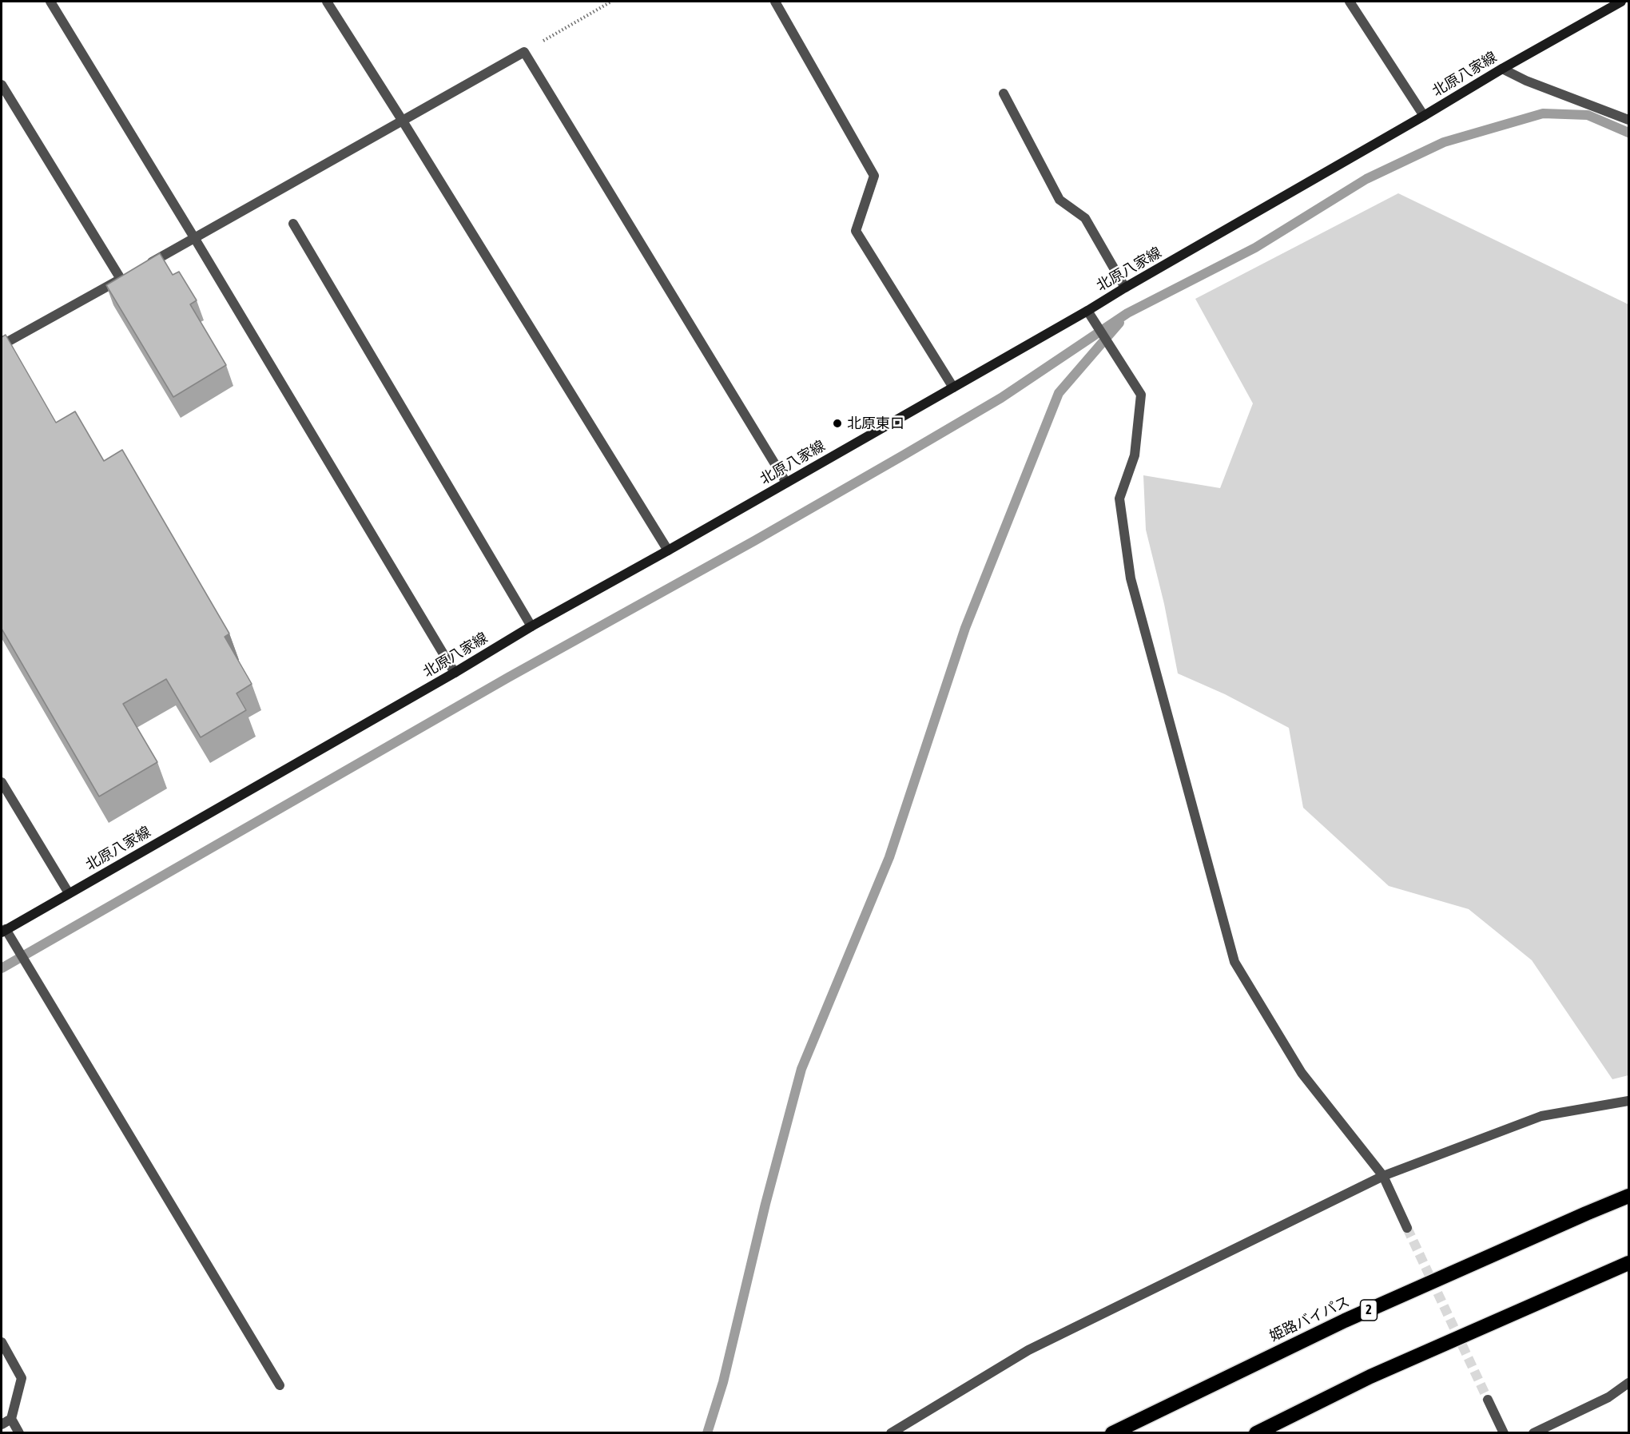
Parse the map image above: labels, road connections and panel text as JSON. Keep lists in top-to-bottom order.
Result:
{
  "streets": {
    "highway": ["2", "姫路バイパス"],
    "main road": ["北原八家線"]
  },
  "places": ["北原東口"]
}
